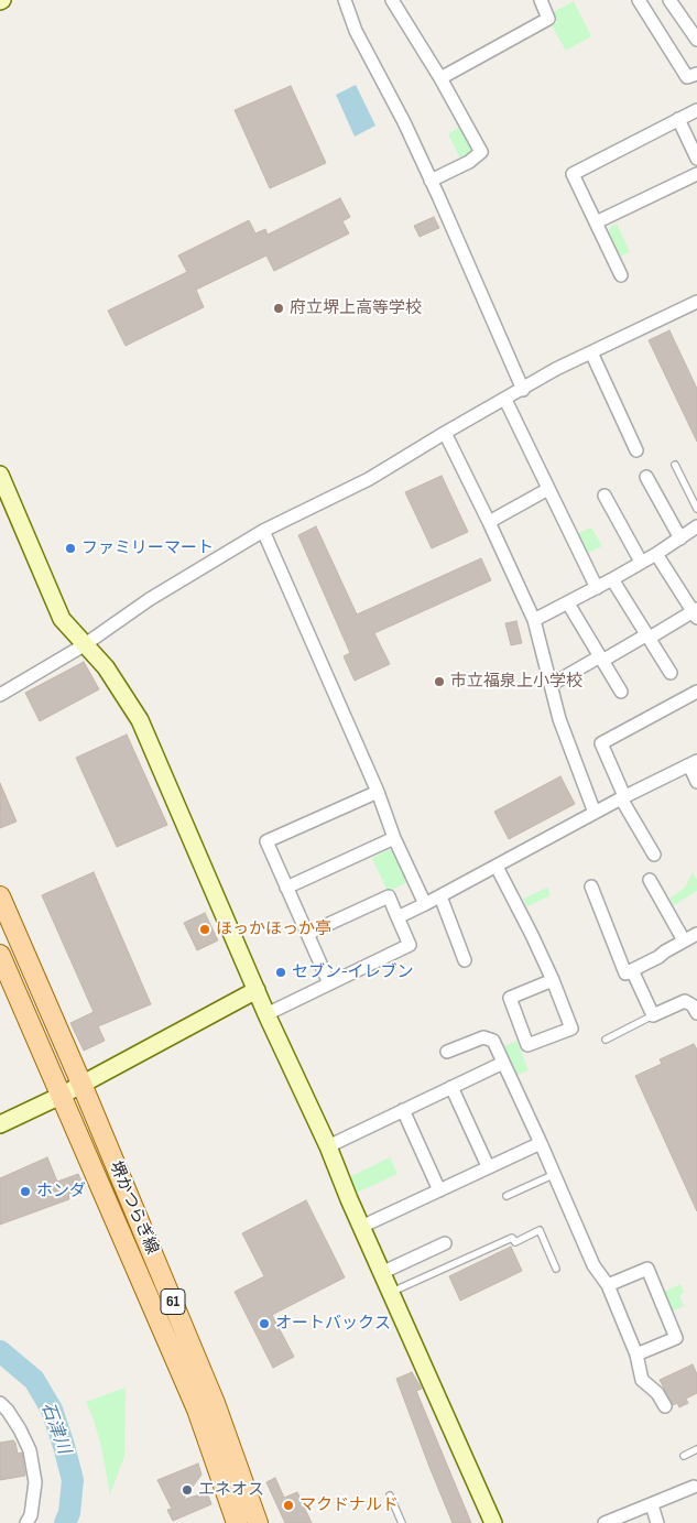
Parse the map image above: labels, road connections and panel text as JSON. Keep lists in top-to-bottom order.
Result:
{
  "streets": {
    "main road": ["堺かつらぎ線", "61"]
  },
  "water": ["石津川"],
  "places": [
    "府立堺上高等学校",
    "ファミリーマート",
    "市立福泉上小学校",
    "ほっかほっか亭",
    "セブン-イレブン",
    "ホンダ",
    "オートバックス",
    "エネオス",
    "マクドナルド"
  ]
}
